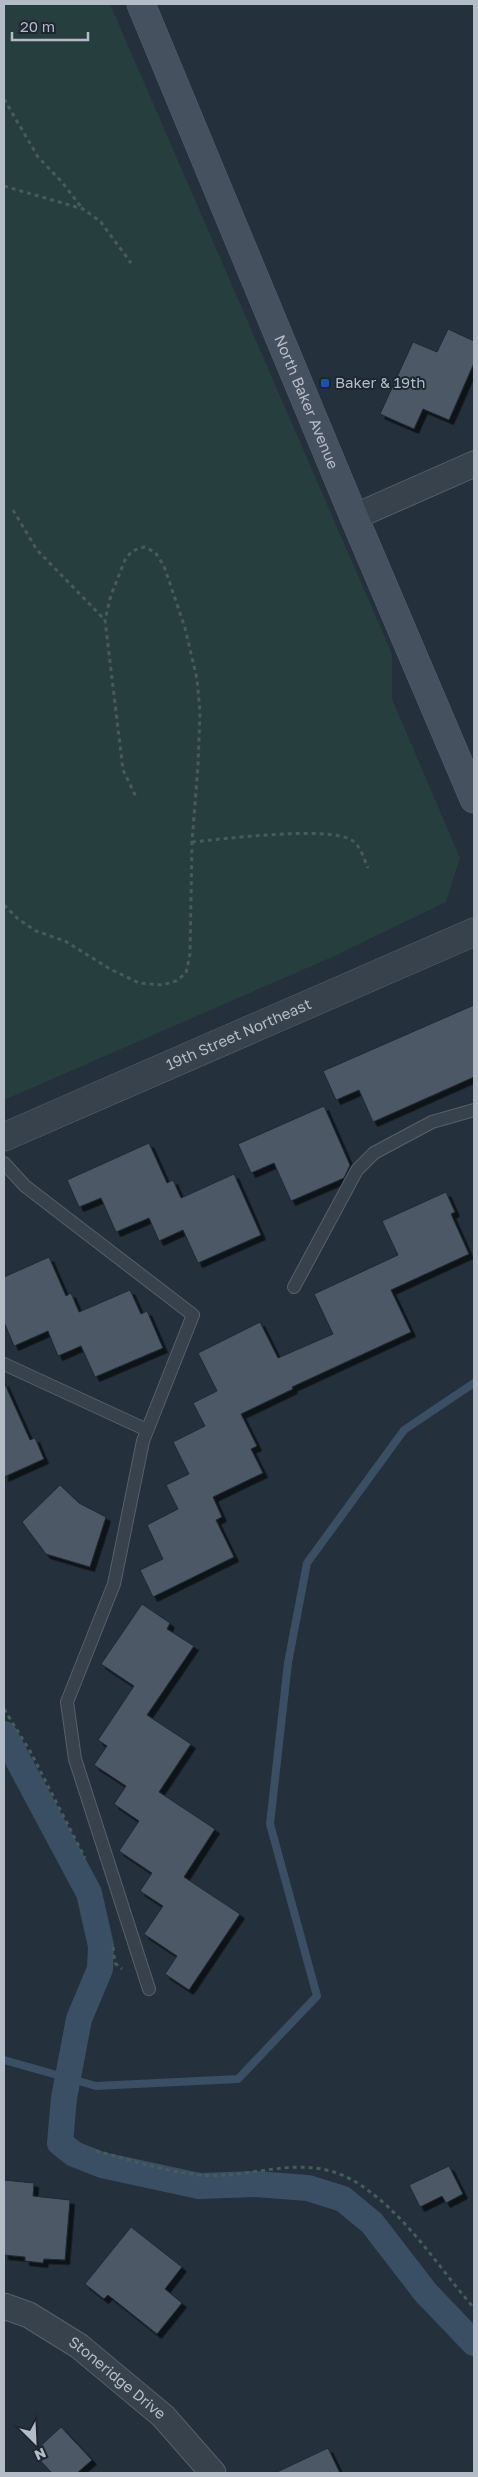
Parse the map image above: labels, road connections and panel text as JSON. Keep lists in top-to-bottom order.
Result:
{
  "streets": {
    "main road": ["North Baker Avenue"],
    "street": ["19th Street Northeast", "Stoneridge Drive"]
  },
  "places": {
    "transit": ["Baker & 19th"]
  },
  "scale_bar": "20 m",
  "north": "bottom right"
}
